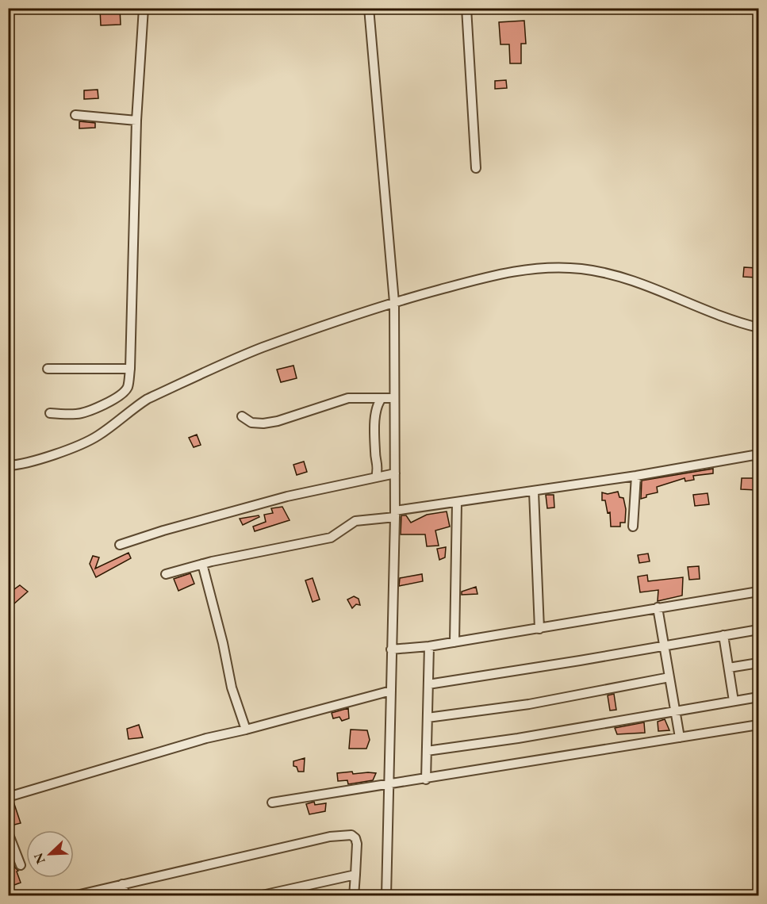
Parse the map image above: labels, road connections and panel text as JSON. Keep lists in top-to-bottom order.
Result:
{
  "north": "bottom left"
}
